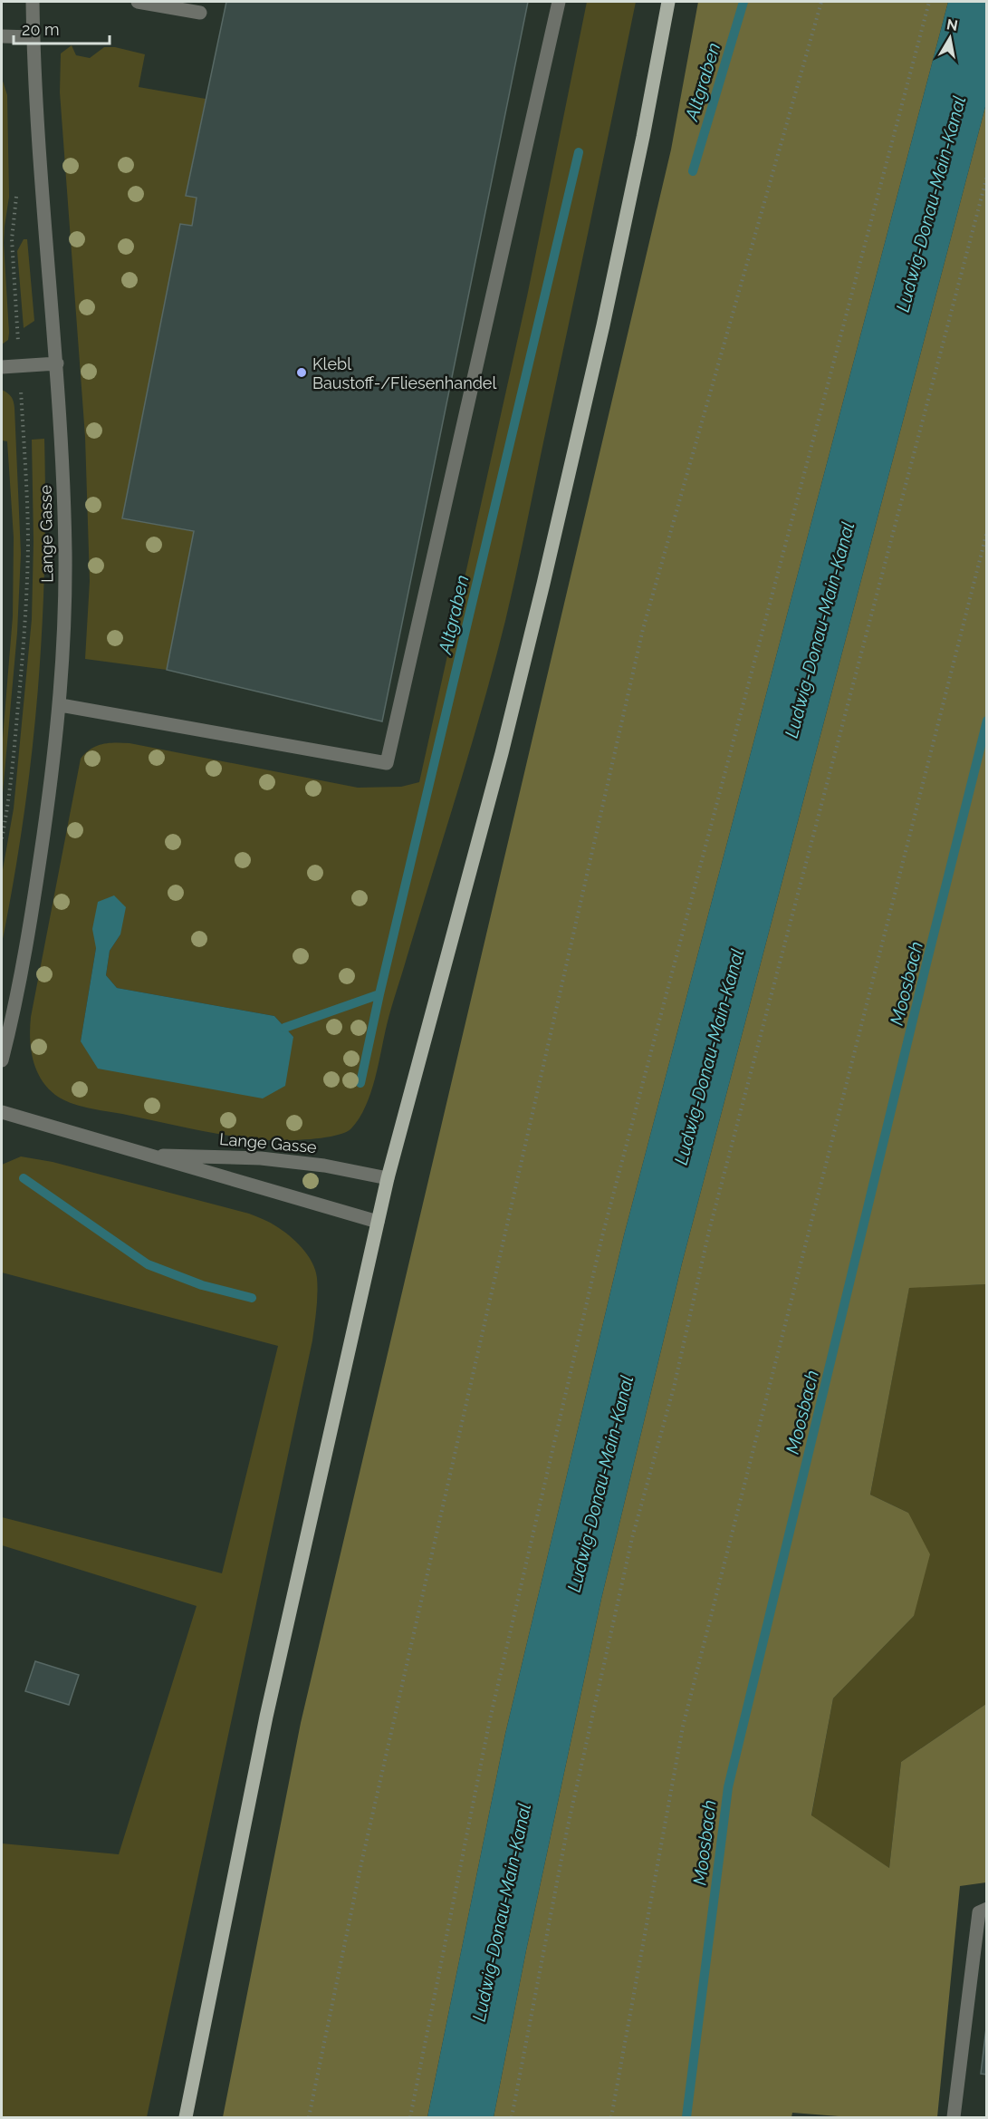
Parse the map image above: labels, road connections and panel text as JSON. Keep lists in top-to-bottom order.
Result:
{
  "streets": {
    "street": ["Lange Gasse"]
  },
  "water": ["Altgraben", "Ludwig-Donau-Main-Kanal", "Moosbach"],
  "places": ["Klebl Baustoff-/Fliesenhandel"],
  "scale_bar": "20 m",
  "north": "top"
}
